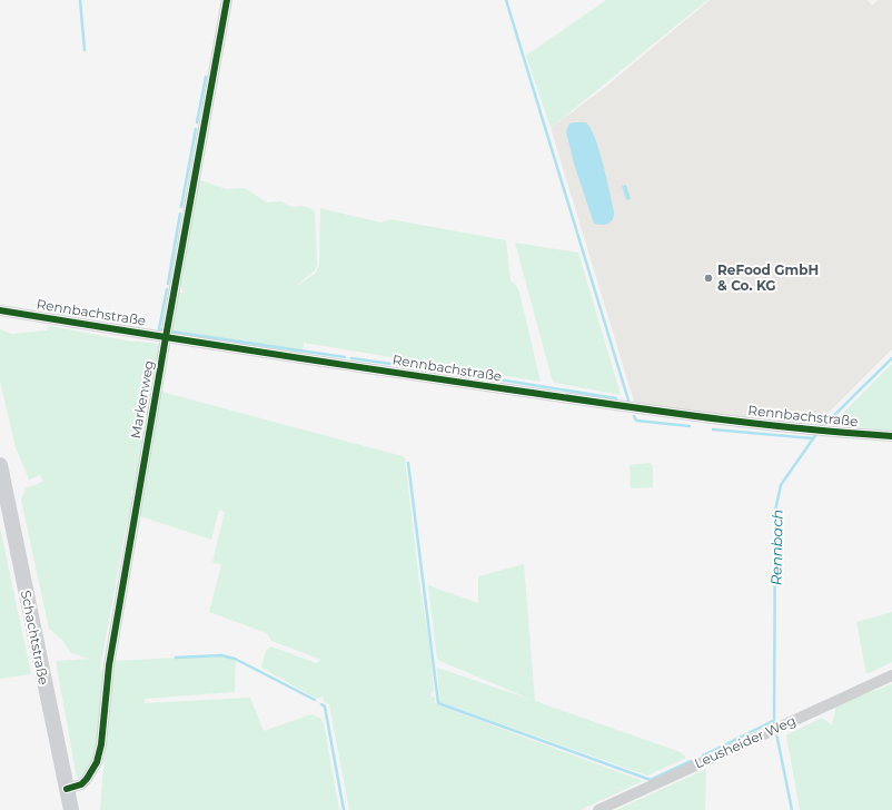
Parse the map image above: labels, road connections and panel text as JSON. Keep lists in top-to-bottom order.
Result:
{
  "streets": {
    "street": [
      "Rennbachstraße",
      "Markenweg",
      "Schachtstraße",
      "Leusheider Weg"
    ]
  },
  "crossings": [
    ["Rennbachstraße", "Markenweg"],
    ["Markenweg", "Schachtstraße"]
  ],
  "water": ["Rennbach"],
  "places": ["ReFood GmbH & Co. KG"]
}
